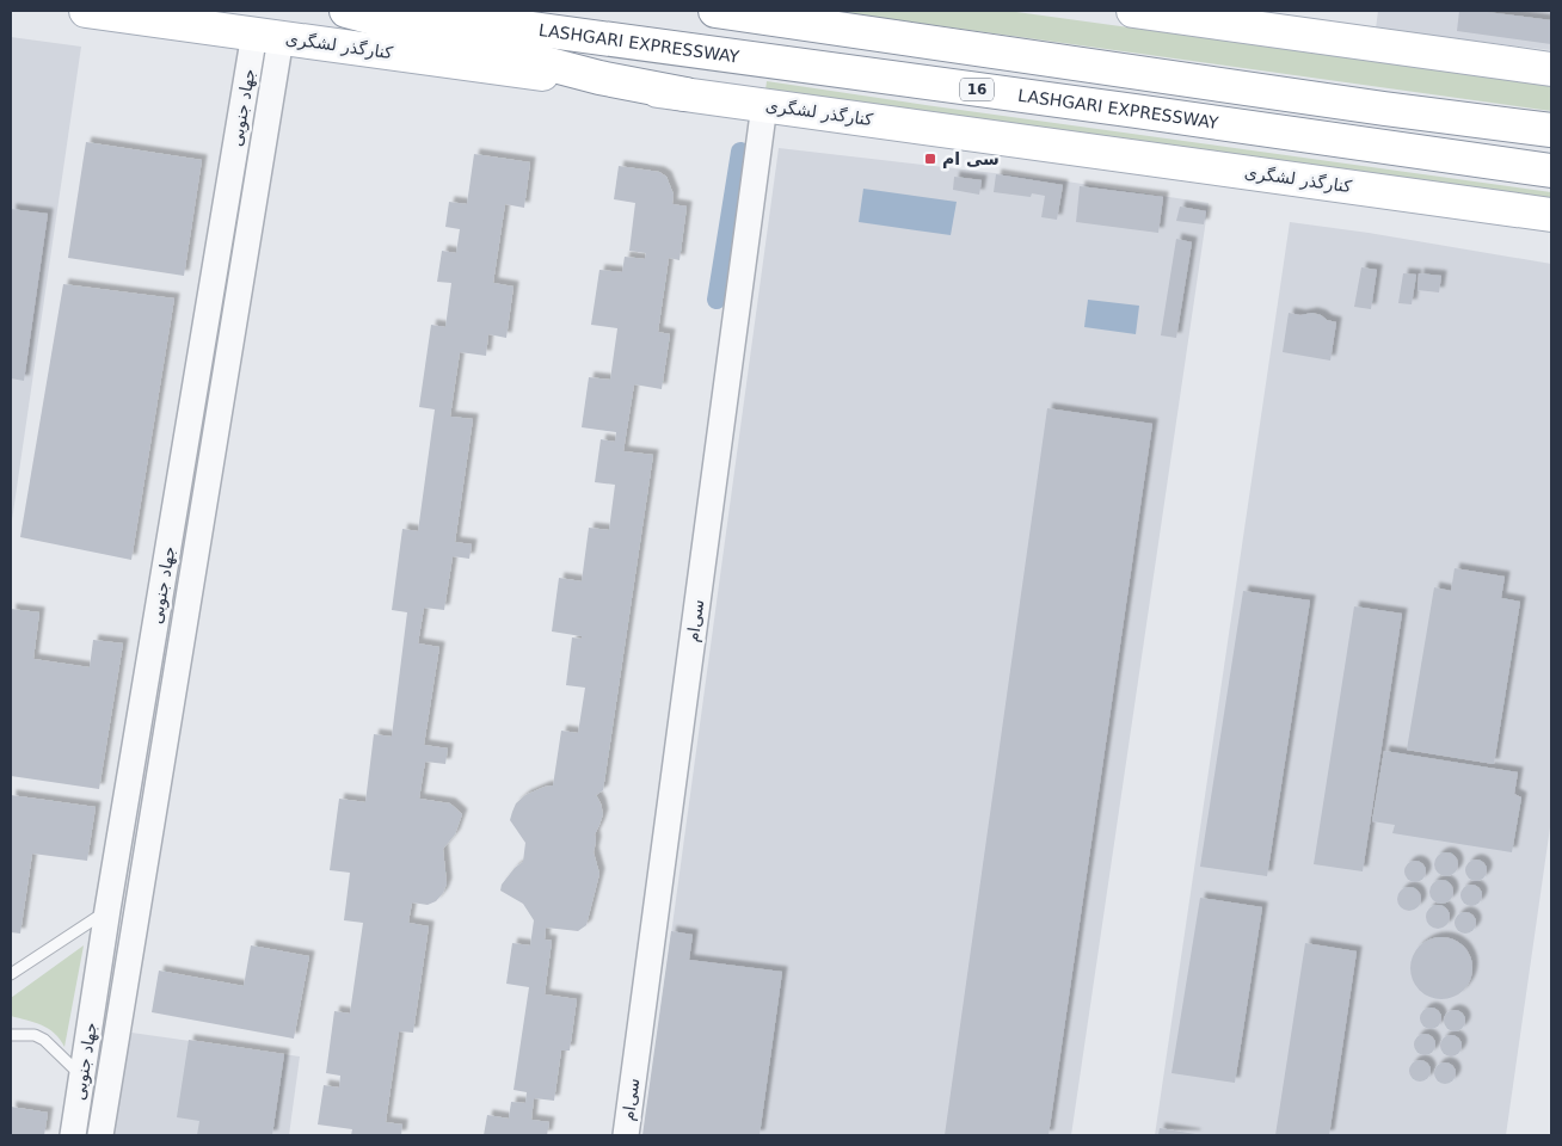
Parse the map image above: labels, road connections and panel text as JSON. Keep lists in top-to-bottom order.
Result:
{
  "streets": {
    "main road": ["LASHGARI EXPRESSWAY", "کنارگذر لشگری", "16"],
    "street": ["جهاد جنوبی", "سی‌ام"]
  },
  "crossings": [
    ["کنارگذر لشگری", "جهاد جنوبی"],
    ["کنارگذر لشگری", "سی‌ام"]
  ],
  "places": {
    "transit": ["سی ام"]
  }
}
